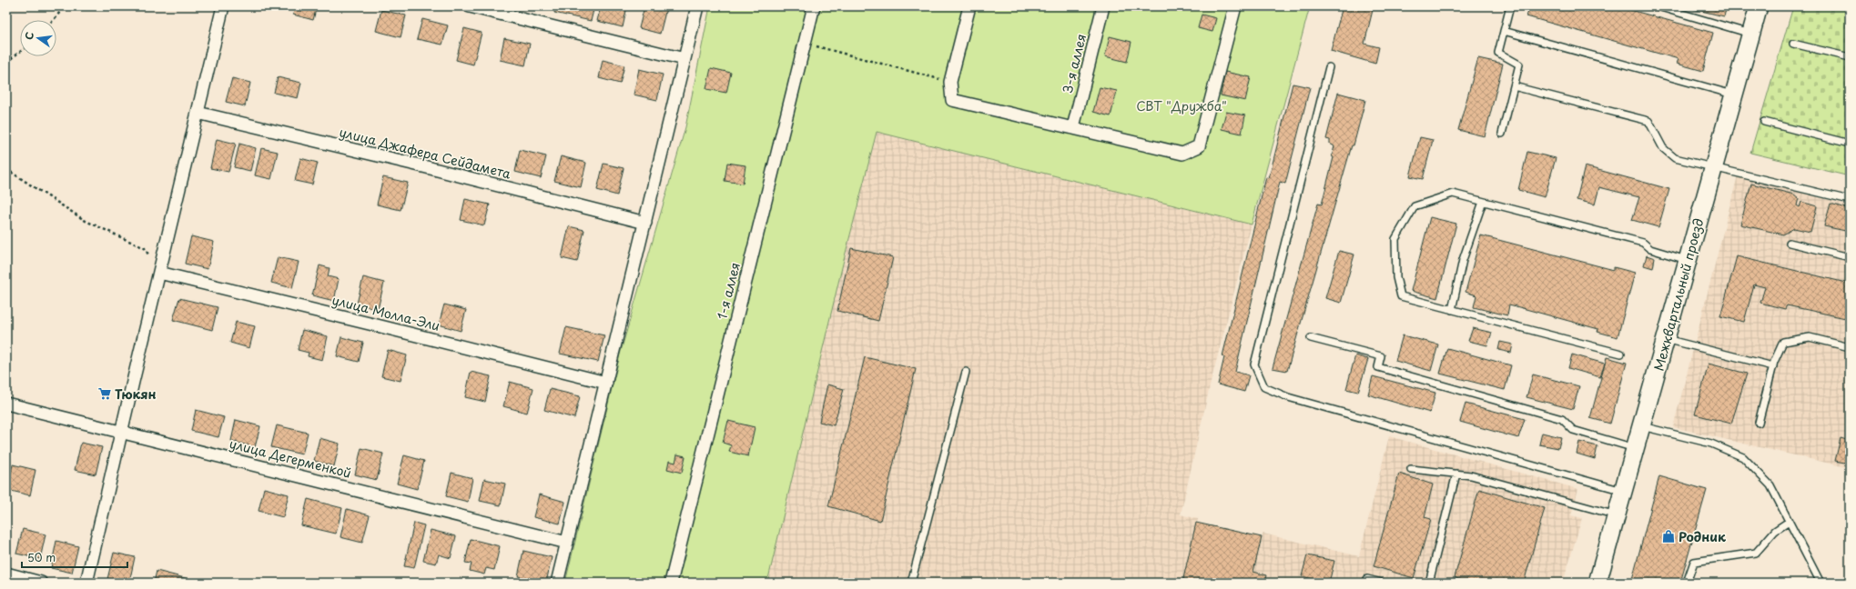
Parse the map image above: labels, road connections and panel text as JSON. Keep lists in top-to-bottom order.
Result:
{
  "streets": {
    "main road": ["Межквартальный проезд"],
    "street": [
      "3-я аллея",
      "улица Джафера Сейдамета",
      "1-я аллея",
      "улица Молла-Эли",
      "улица Дегерменкой"
    ]
  },
  "parks": ["СВТ \"Дружба\""],
  "places": {
    "supermarket": ["Тюкян"],
    "shop": ["Родник"]
  },
  "scale_bar": "50 m",
  "north": "left"
}
